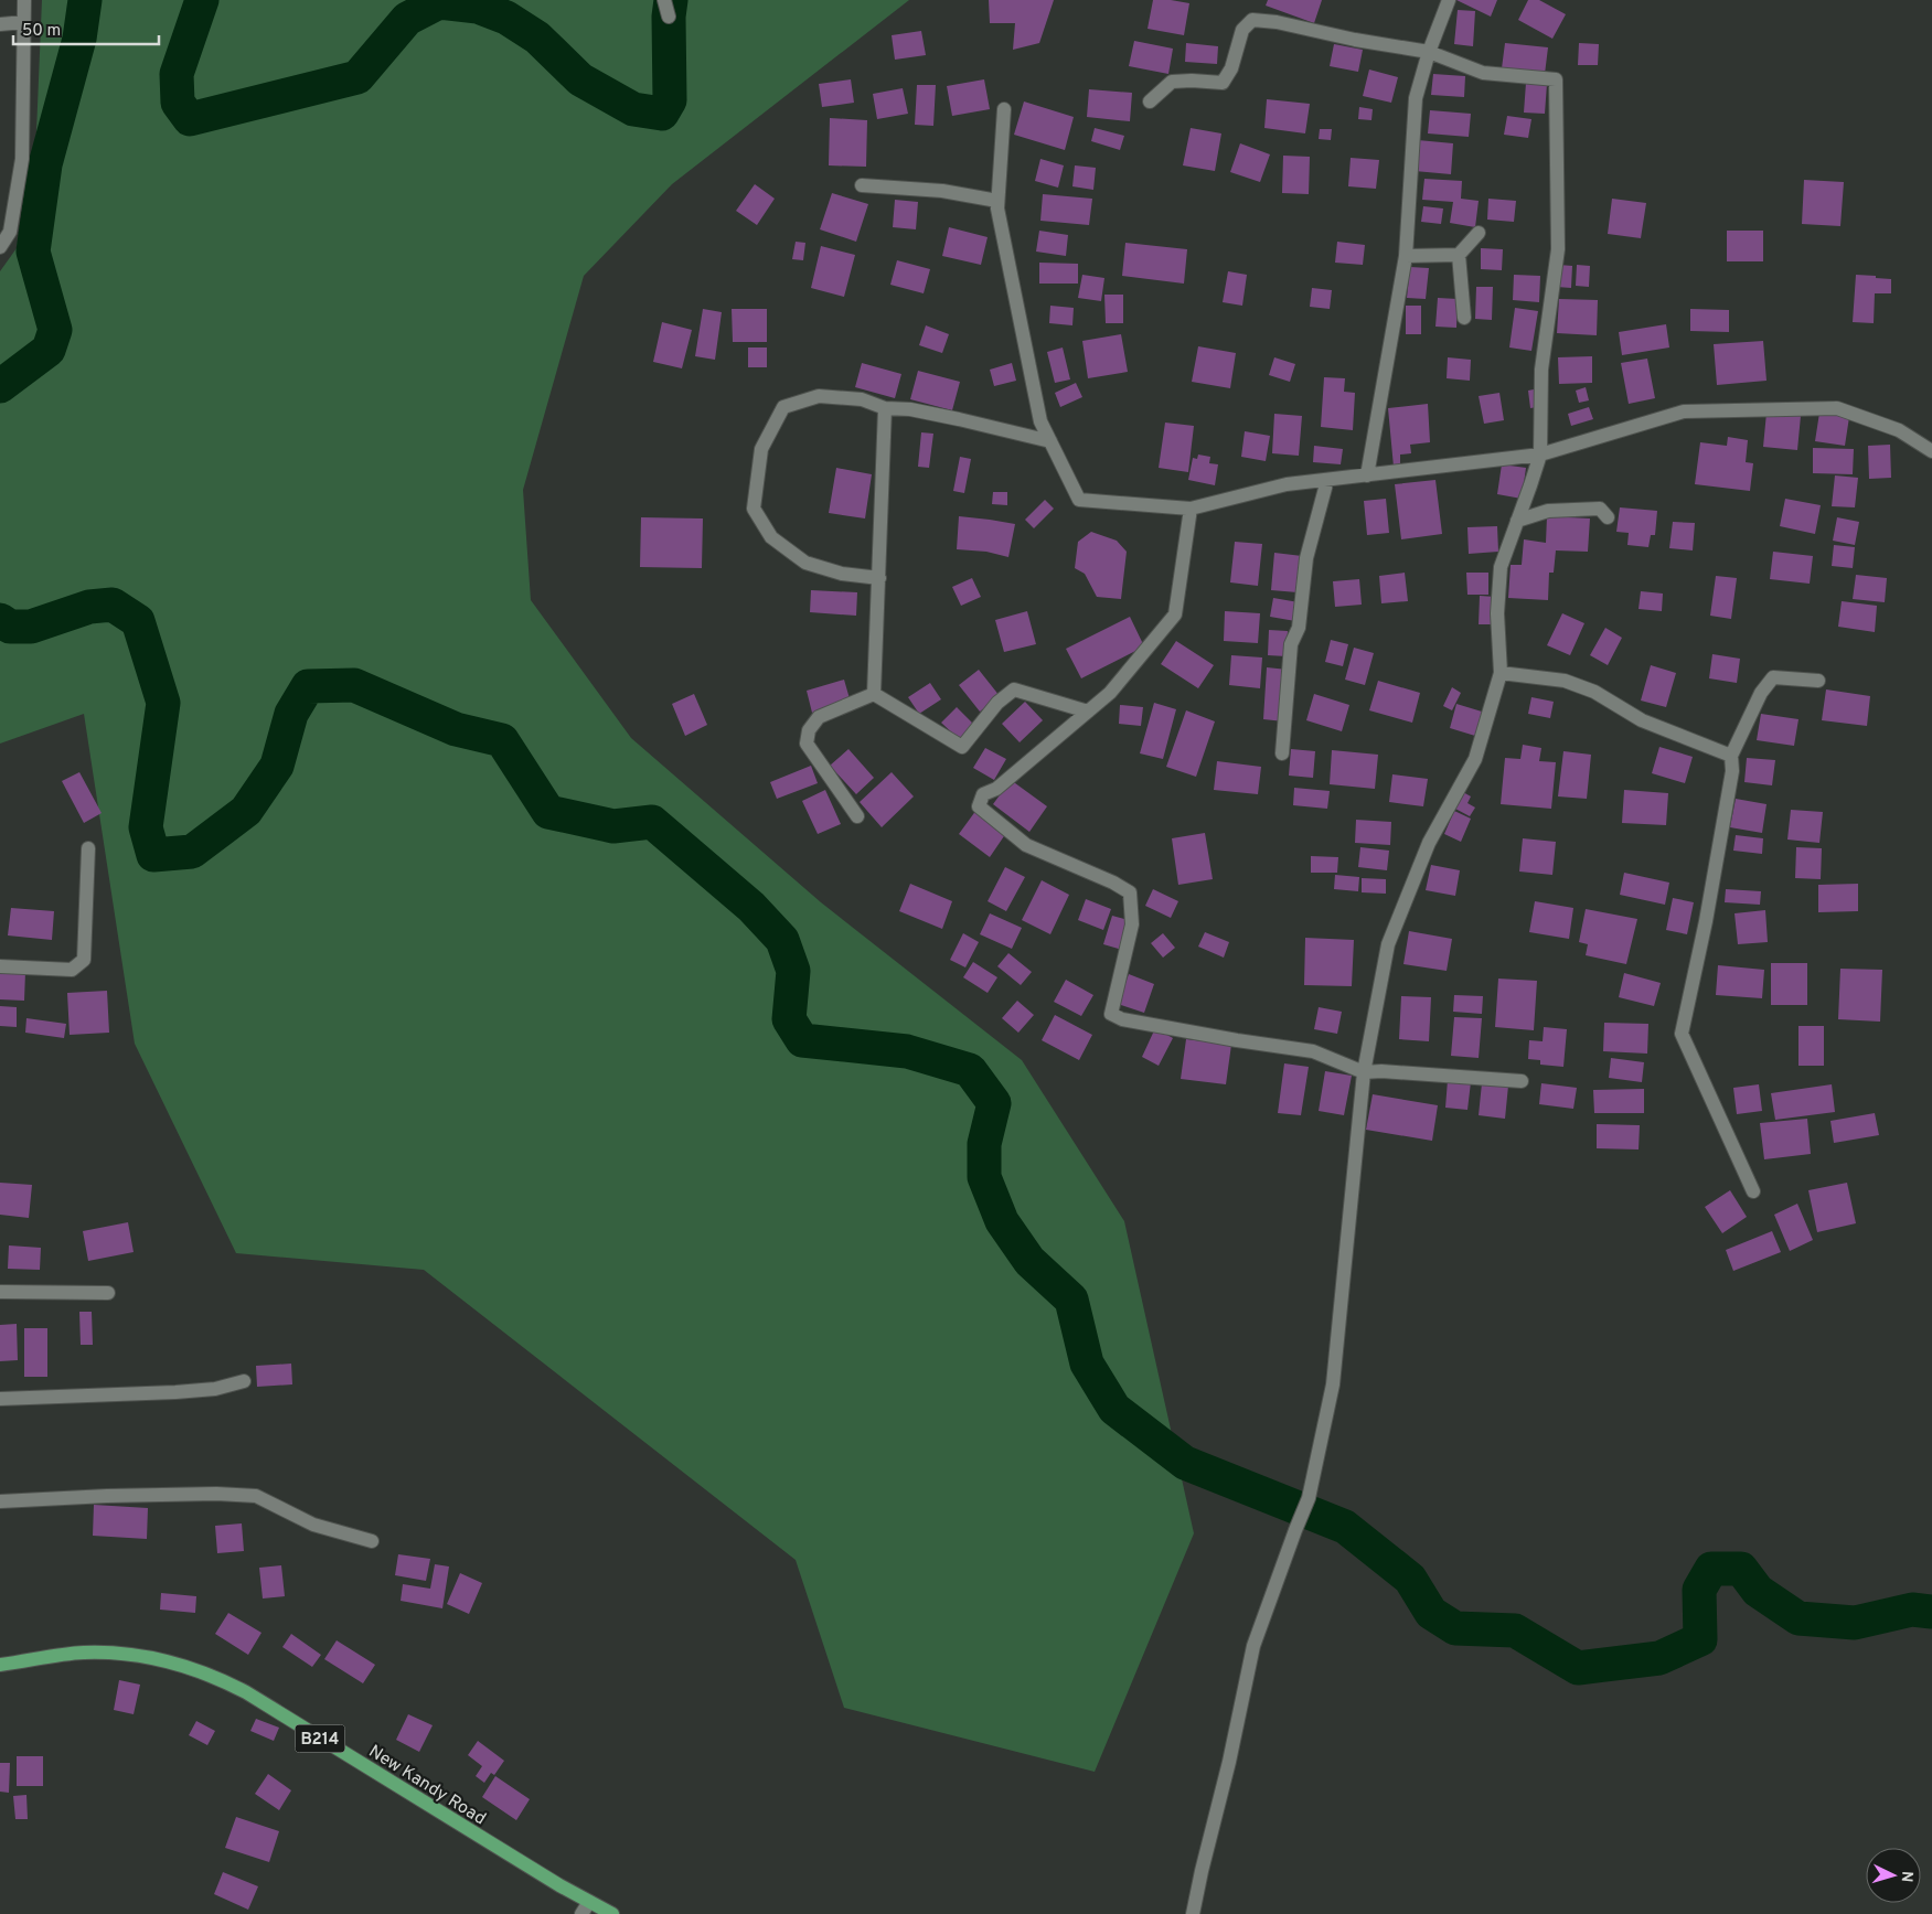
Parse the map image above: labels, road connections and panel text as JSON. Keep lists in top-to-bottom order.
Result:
{
  "streets": {
    "main road": ["B214", "New Kandy Road"]
  },
  "scale_bar": "50 m",
  "north": "right"
}
